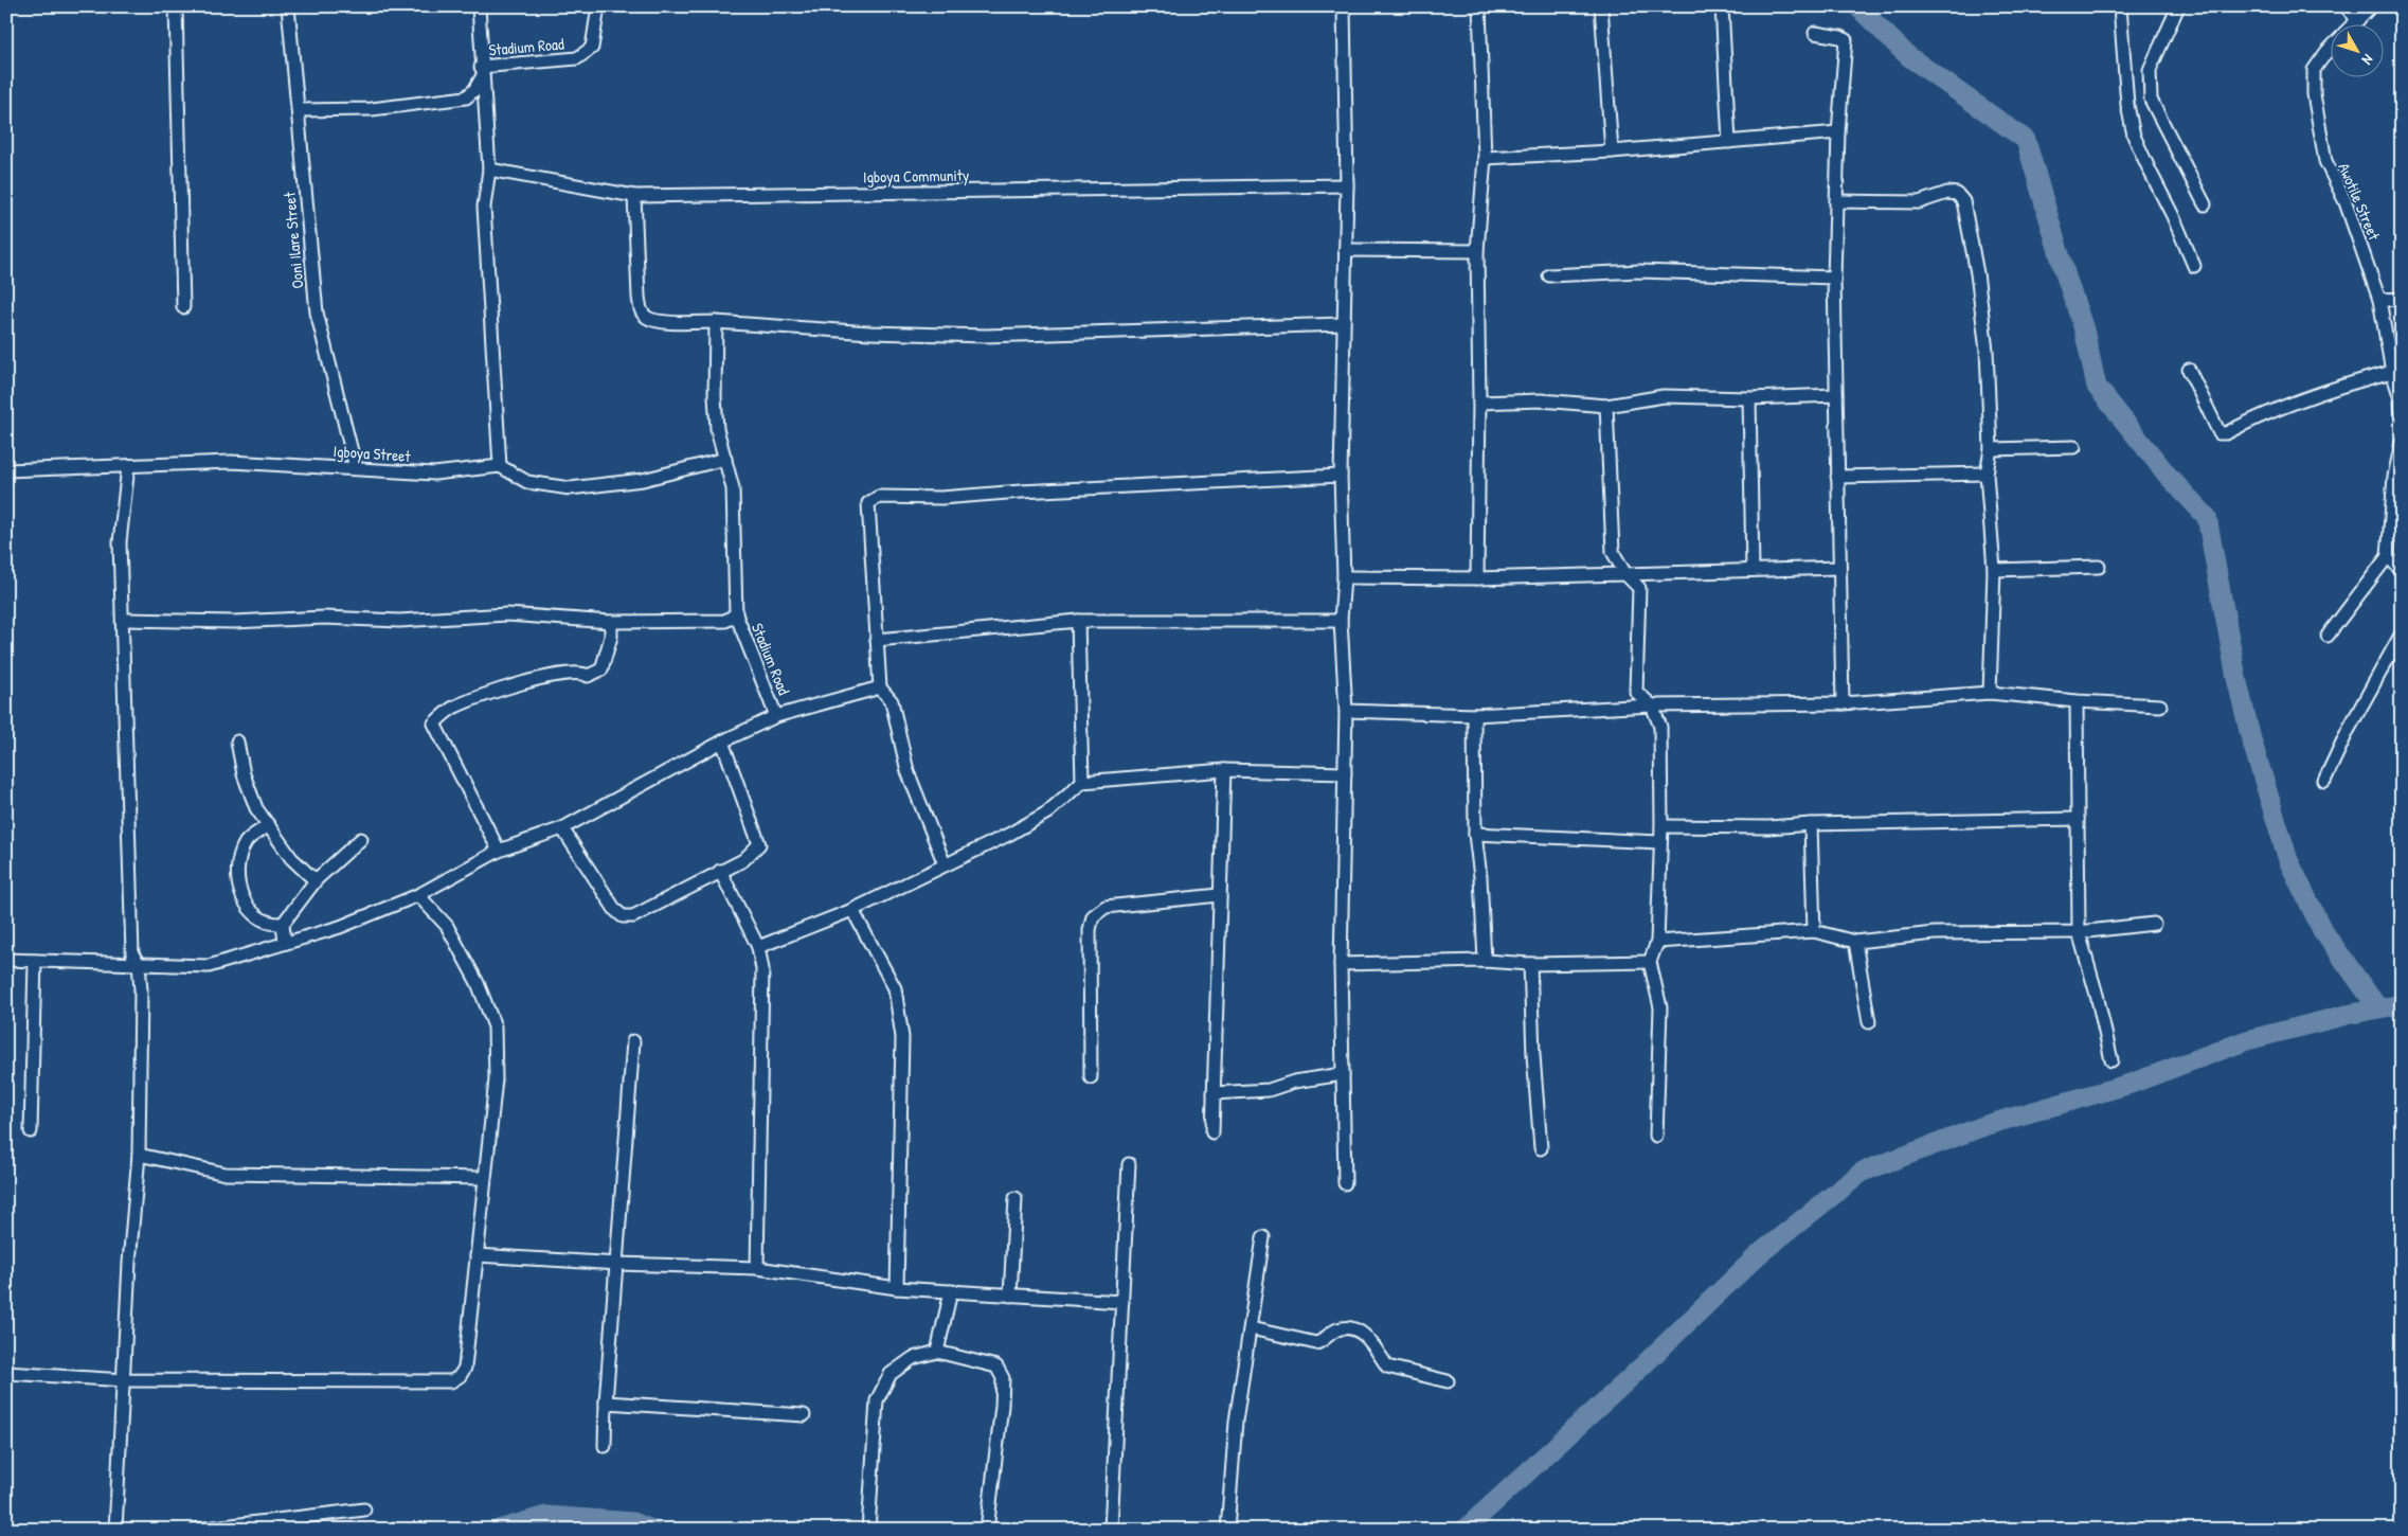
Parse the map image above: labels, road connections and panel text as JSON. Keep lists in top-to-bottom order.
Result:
{
  "streets": {
    "street": [
      "Stadium Road",
      "Igboya Community",
      "Awotile Street",
      "Ooni Ilare Street",
      "Igboya Street"
    ]
  },
  "crossings": [
    ["Ooni Ilare Street", "Igboya Street"]
  ],
  "north": "bottom right"
}
